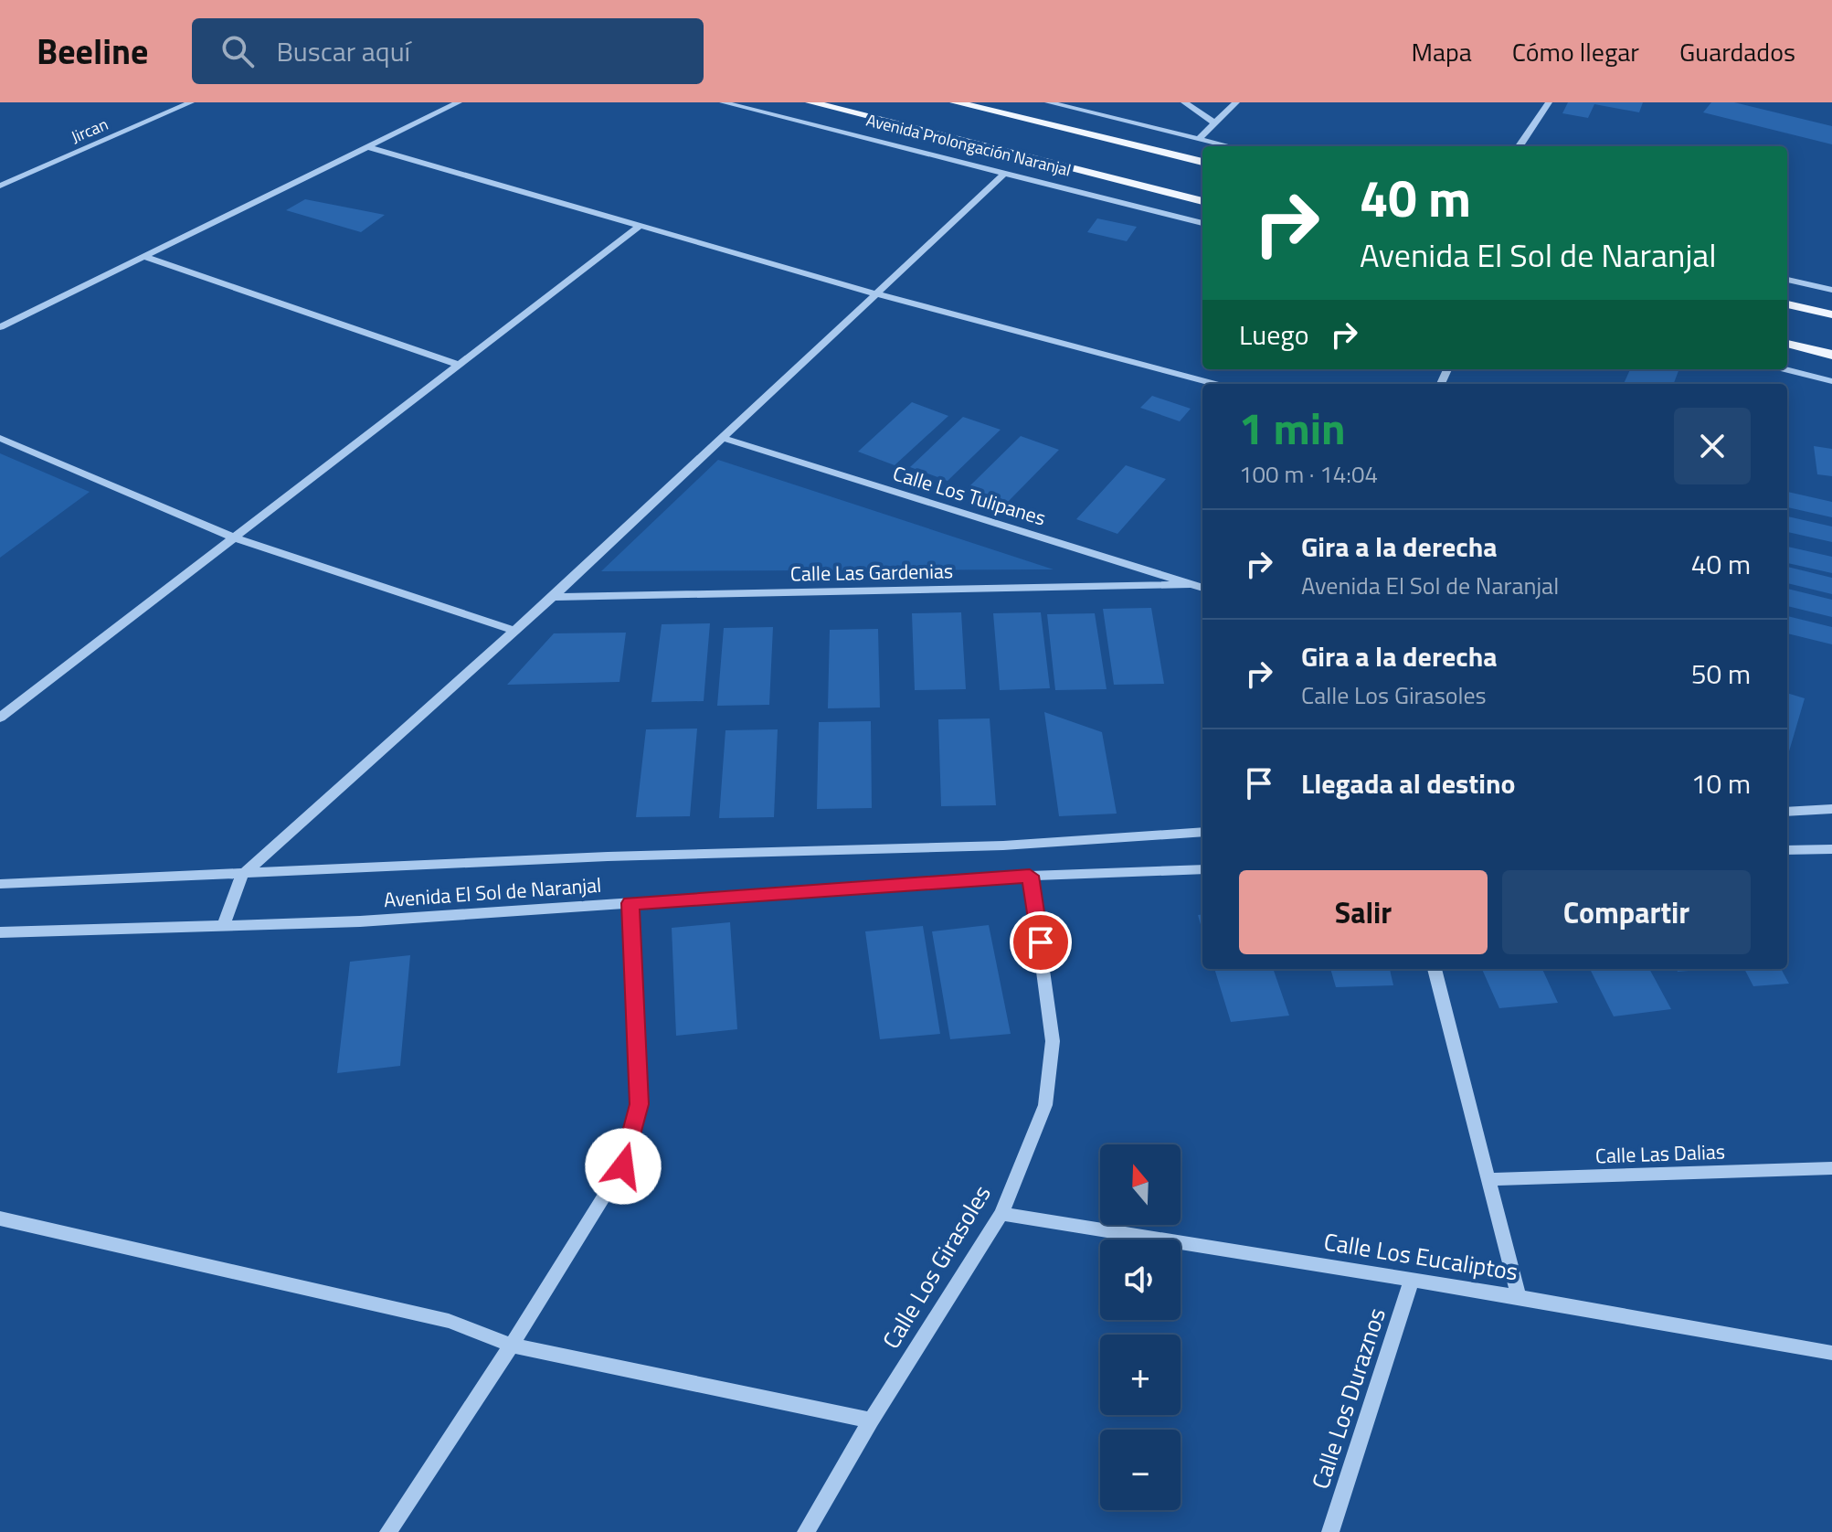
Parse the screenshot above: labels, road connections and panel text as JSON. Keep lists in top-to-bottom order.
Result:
{
  "streets": {
    "main road": ["Avenida Prolongación Naranjal"],
    "street": [
      "Jircan",
      "Calle Los Tulipanes",
      "Calle Las Gardenias",
      "Avenida El Sol de Naranjal",
      "Calle Las Dalias",
      "Calle Los Eucaliptos",
      "Calle Los Girasoles",
      "Calle Los Duraznos"
    ]
  },
  "crossings": [
    ["Calle Los Tulipanes", "Calle Las Gardenias"],
    ["Avenida El Sol de Naranjal", "Calle Los Girasoles"],
    ["Calle Los Eucaliptos", "Calle Los Girasoles"],
    ["Calle Los Eucaliptos", "Calle Los Duraznos"]
  ],
  "north": "top",
  "page": {
    "header": "Beeline",
    "search": "Buscar aquí",
    "nav": ["Mapa", "Cómo llegar", "Guardados"],
    "turn": ["40 m", "Avenida El Sol de Naranjal"],
    "then": "Luego",
    "heading": ["1 min", "100 m · 14:04"],
    "list": [
      {
        "name": "Gira a la derecha",
        "note": "Avenida El Sol de Naranjal",
        "value": "40 m"
      },
      {
        "name": "Gira a la derecha",
        "note": "Calle Los Girasoles",
        "value": "50 m"
      },
      {
        "name": "Llegada al destino",
        "value": "10 m"
      }
    ],
    "buttons": ["Salir", "Compartir"],
    "map_buttons": ["+", "−"]
  }
}
